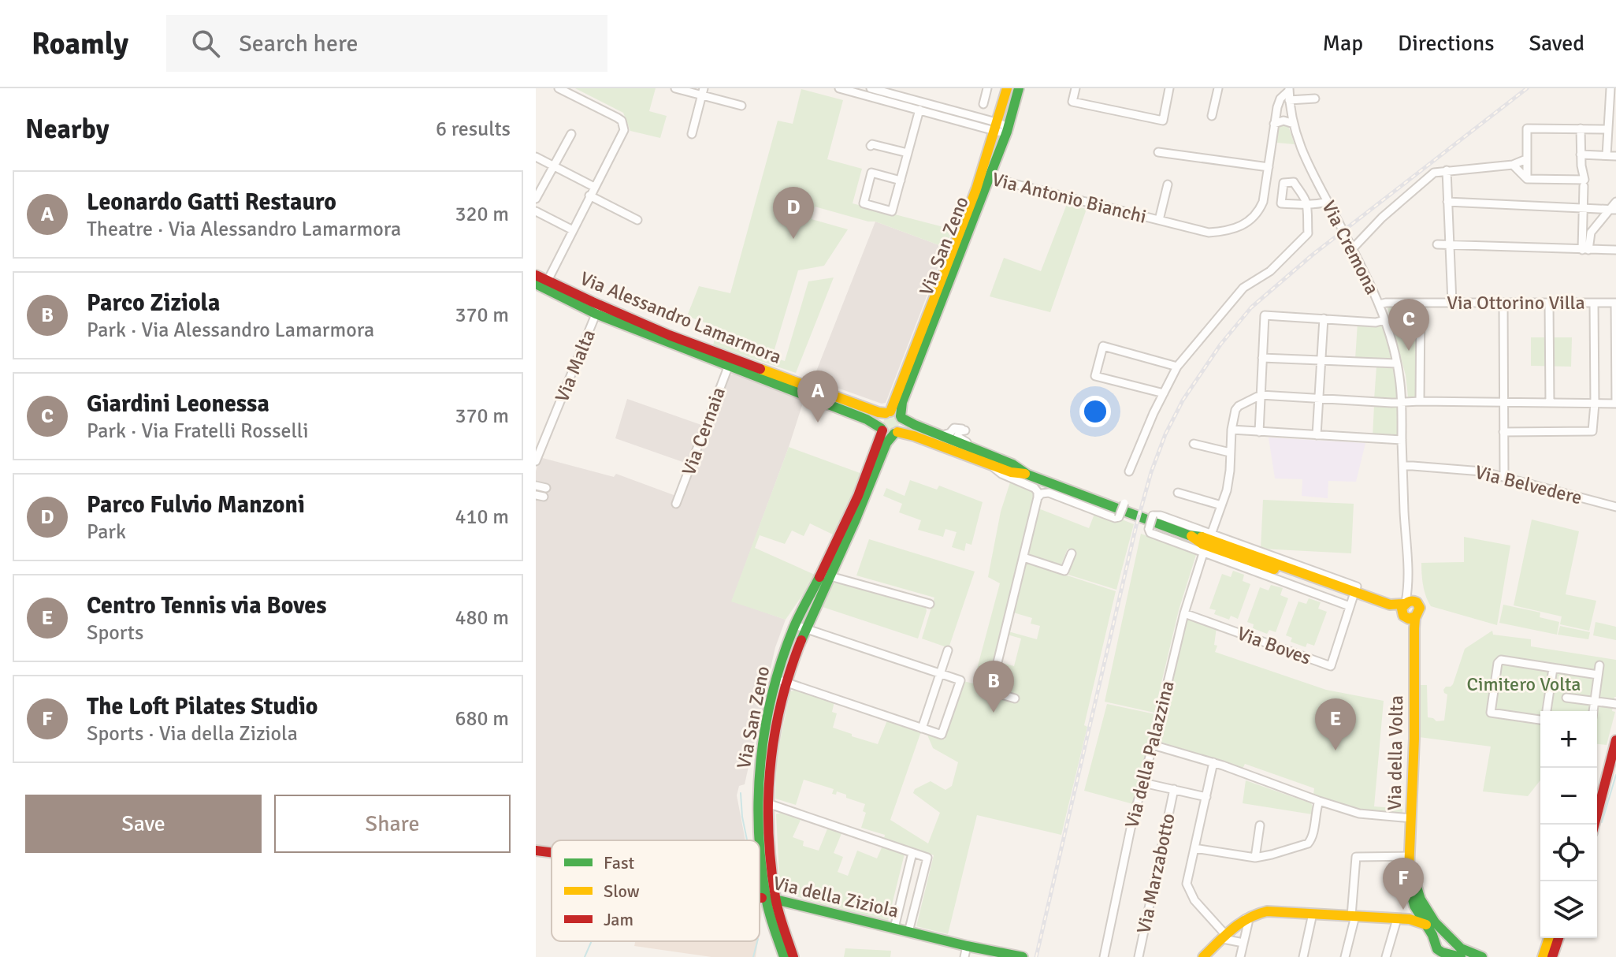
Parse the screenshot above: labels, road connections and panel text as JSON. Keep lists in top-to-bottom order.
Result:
{
  "streets": {
    "street": [
      "Via Antonio Bianchi",
      "Via San Zeno",
      "Via Cremona",
      "Via Ottorino Villa",
      "Via Alessandro Lamarmora",
      "Via Malta",
      "Via Cernaia",
      "Via Belvedere",
      "Via Boves",
      "Via della Volta",
      "Via della Palazzina",
      "Via Marzabotto",
      "Via della Ziziola"
    ]
  },
  "crossings": [
    ["Via Antonio Bianchi", "Via San Zeno"],
    ["Via Antonio Bianchi", "Via Cremona"],
    ["Via San Zeno", "Via Alessandro Lamarmora"],
    ["Via San Zeno", "Via della Ziziola"],
    ["Via Cremona", "Via Ottorino Villa"],
    ["Via Cremona", "Via Belvedere"],
    ["Via Cremona", "Via della Volta"],
    ["Via Alessandro Lamarmora", "Via Malta"],
    ["Via Alessandro Lamarmora", "Via Cernaia"],
    ["Via Boves", "Via della Palazzina"],
    ["Via della Palazzina", "Via Marzabotto"]
  ],
  "parks": ["Cimitero Volta"],
  "legend": ["Fast", "Slow", "Jam"],
  "page": {
    "header": "Roamly",
    "search": "Search here",
    "nav": ["Map", "Directions", "Saved"],
    "heading": ["Nearby", "6 results"],
    "list": [
      {
        "mark": "A",
        "name": "Leonardo Gatti Restauro",
        "note": "Theatre · Via Alessandro Lamarmora",
        "value": "320 m"
      },
      {
        "mark": "B",
        "name": "Parco Ziziola",
        "note": "Park · Via Alessandro Lamarmora",
        "value": "370 m"
      },
      {
        "mark": "C",
        "name": "Giardini Leonessa",
        "note": "Park · Via Fratelli Rosselli",
        "value": "370 m"
      },
      {
        "mark": "D",
        "name": "Parco Fulvio Manzoni",
        "note": "Park",
        "value": "410 m"
      },
      {
        "mark": "E",
        "name": "Centro Tennis via Boves",
        "note": "Sports",
        "value": "480 m"
      },
      {
        "mark": "F",
        "name": "The Loft Pilates Studio",
        "note": "Sports · Via della Ziziola",
        "value": "680 m"
      }
    ],
    "pins": [
      "D",
      "C",
      "A",
      "B",
      "E",
      "F"
    ],
    "map_buttons": ["+", "−"],
    "buttons": ["Save", "Share"]
  }
}
